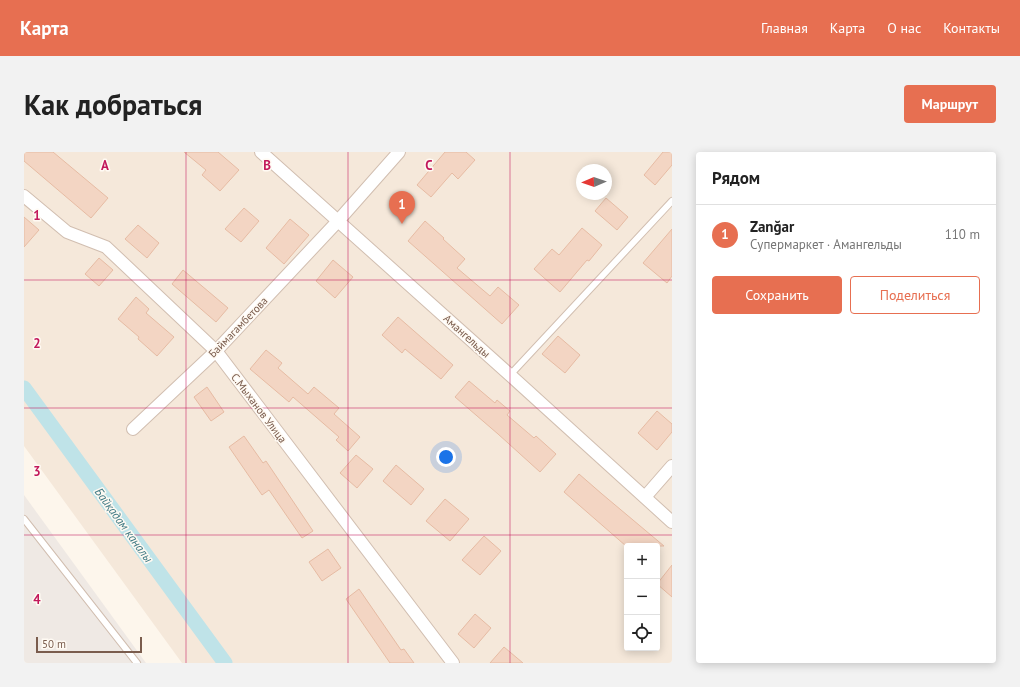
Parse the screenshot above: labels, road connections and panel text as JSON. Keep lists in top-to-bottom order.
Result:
{
  "streets": {
    "street": ["Баймагамбетова", "Амангельды", "С.Мыханов Улица"]
  },
  "crossings": [
    ["Баймагамбетова", "Амангельды"],
    ["Баймагамбетова", "С.Мыханов Улица"]
  ],
  "water": ["Байқадам каналы"],
  "scale_bar": "50 m",
  "north": "left",
  "page": {
    "header": "Карта",
    "nav": [
      "Главная",
      "Карта",
      "О нас",
      "Контакты"
    ],
    "buttons": [
      "Маршрут",
      ["Сохранить", "Поделиться"]
    ],
    "title": "Как добраться",
    "heading": "Рядом",
    "pins": "1",
    "list": [
      {
        "mark": "1",
        "name": "Zanğar",
        "note": "Супермаркет · Амангельды",
        "value": "110 m"
      }
    ],
    "map_buttons": ["+", "−"],
    "scale": "50 m"
  },
  "grid": {
    "columns": ["A", "B", "C"],
    "rows": [
      "1",
      "2",
      "3",
      "4"
    ]
  }
}
